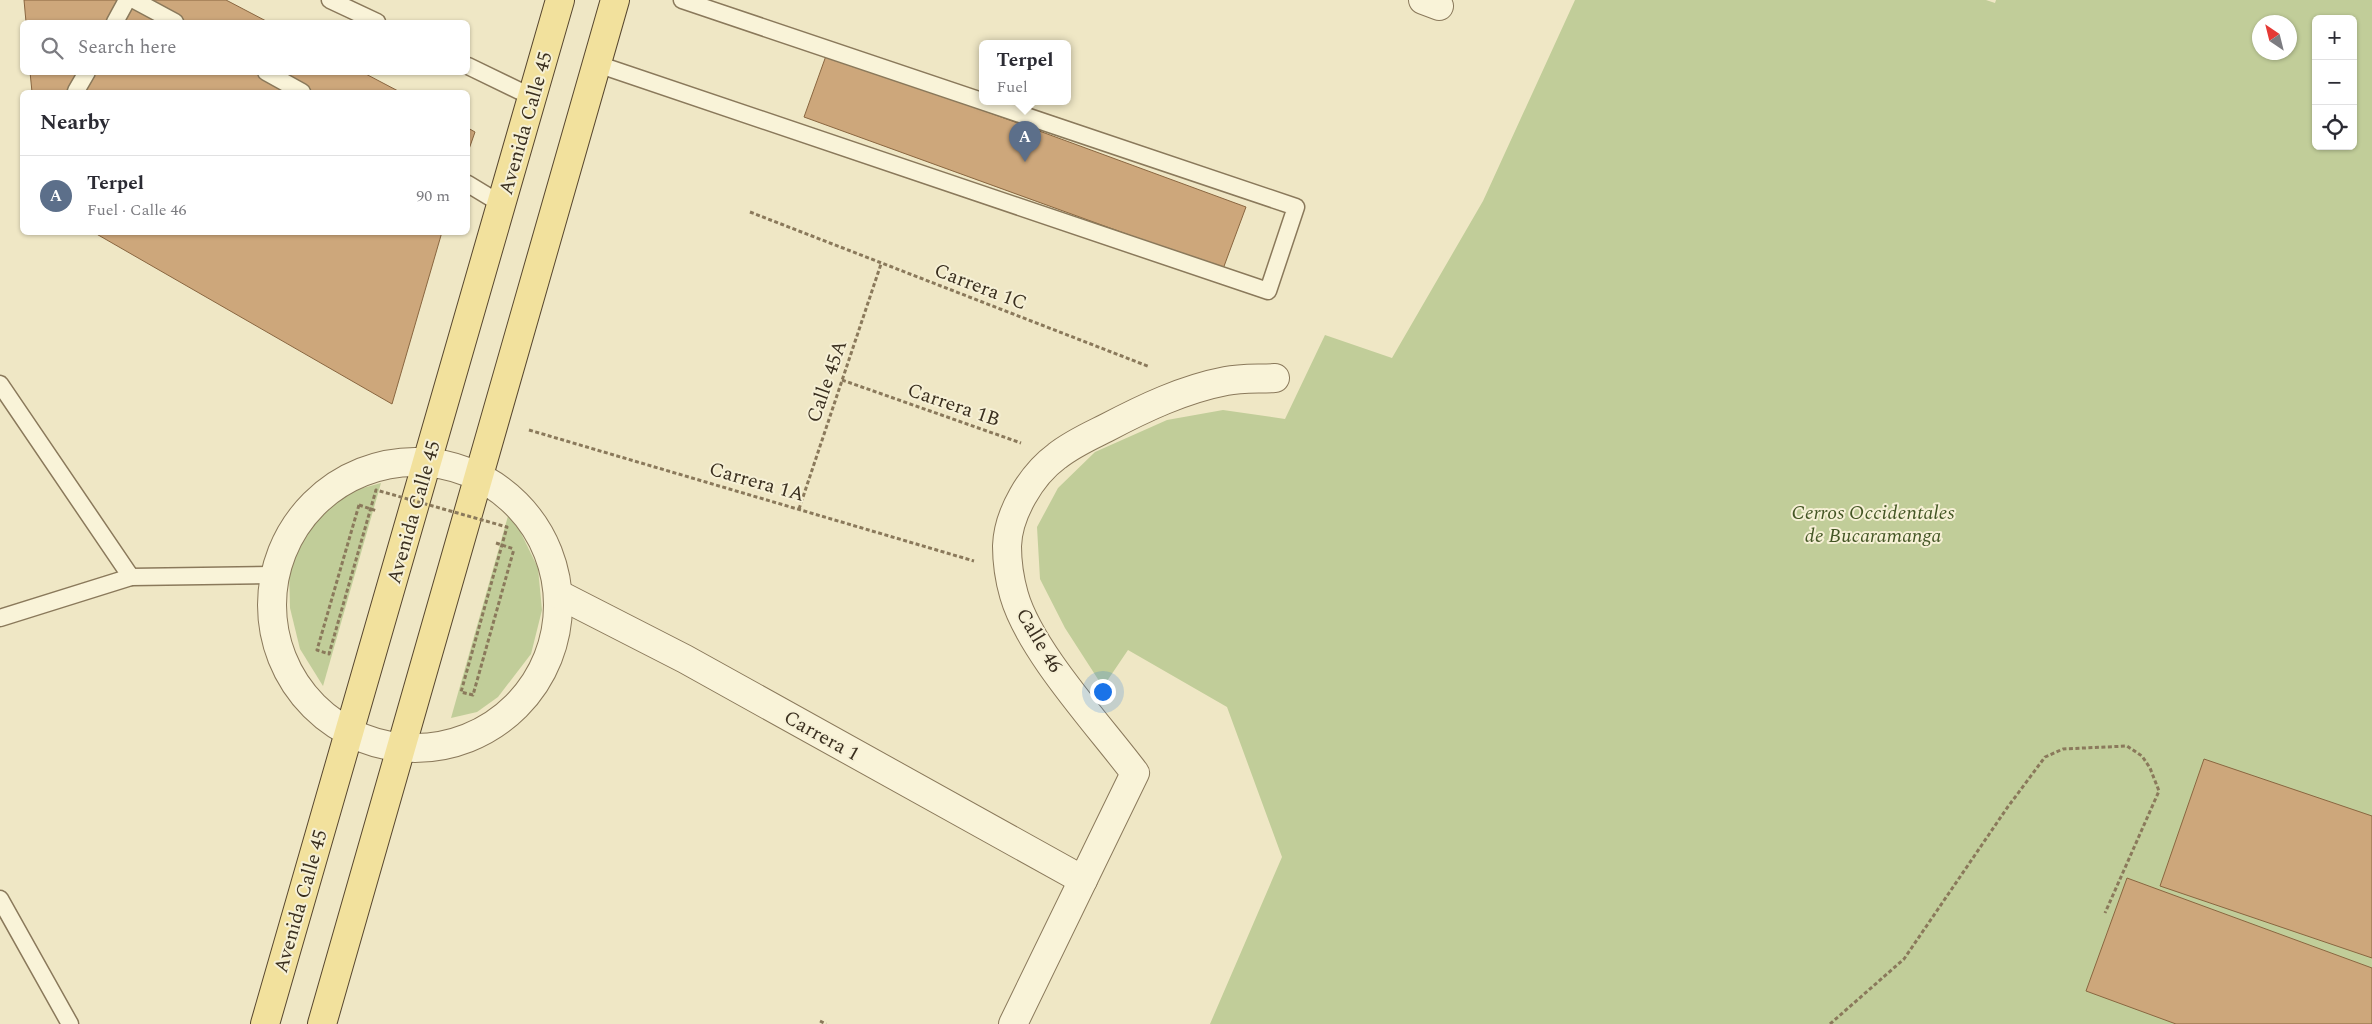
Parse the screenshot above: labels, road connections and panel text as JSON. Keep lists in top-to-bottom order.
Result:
{
  "streets": {
    "main road": ["Avenida Calle 45"],
    "street": ["Calle 46", "Carrera 1"],
    "path": [
      "Carrera 1C",
      "Calle 45A",
      "Carrera 1B",
      "Carrera 1A"
    ]
  },
  "crossings": [
    ["Carrera 1C", "Calle 45A"],
    ["Carrera 1C", "Calle 46"],
    ["Calle 45A", "Carrera 1B"],
    ["Calle 45A", "Carrera 1A"],
    ["Carrera 1B", "Calle 46"],
    ["Carrera 1A", "Calle 46"],
    ["Calle 46", "Carrera 1"]
  ],
  "parks": ["Cerros Occidentales de Bucaramanga"],
  "north": "top left",
  "page": {
    "map_buttons": ["+", "−"],
    "search": "Search here",
    "popup": ["Terpel", "Fuel"],
    "heading": "Nearby",
    "pins": "A",
    "list": [
      {
        "mark": "A",
        "name": "Terpel",
        "note": "Fuel · Calle 46",
        "value": "90 m"
      }
    ]
  }
}
